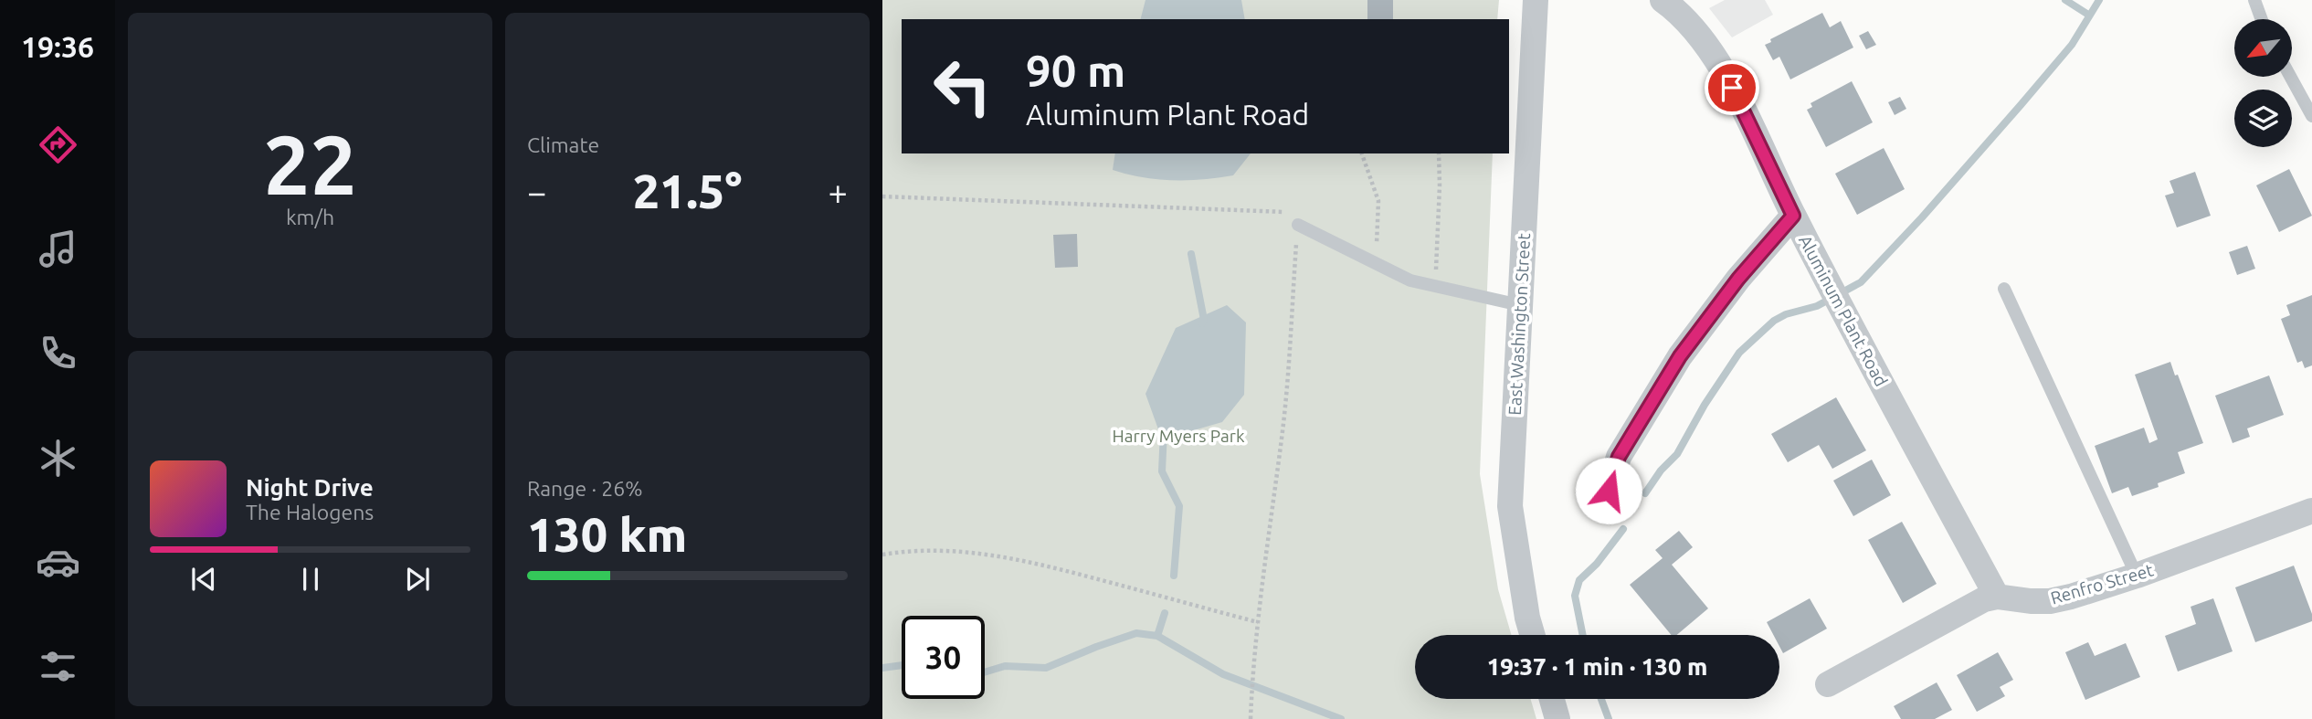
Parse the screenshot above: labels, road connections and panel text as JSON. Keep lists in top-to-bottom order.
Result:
{
  "streets": {
    "street": ["Aluminum Plant Road", "East Washington Street", "Renfro Street"]
  },
  "crossings": [
    ["Aluminum Plant Road", "Renfro Street"]
  ],
  "parks": ["Harry Myers Park"],
  "north": "bottom left",
  "page": {
    "tabs": "19:36",
    "tile": [
      ["22", "km/h"],
      "Climate",
      ["Range · 26%", "130 km"]
    ],
    "turn": ["90 m", "Aluminum Plant Road"],
    "heat": ["−", "21.5°", "+"],
    "song": ["Night Drive", "The Halogens"],
    "limit": "30",
    "trip": "19:37 · 1 min · 130 m"
  }
}
